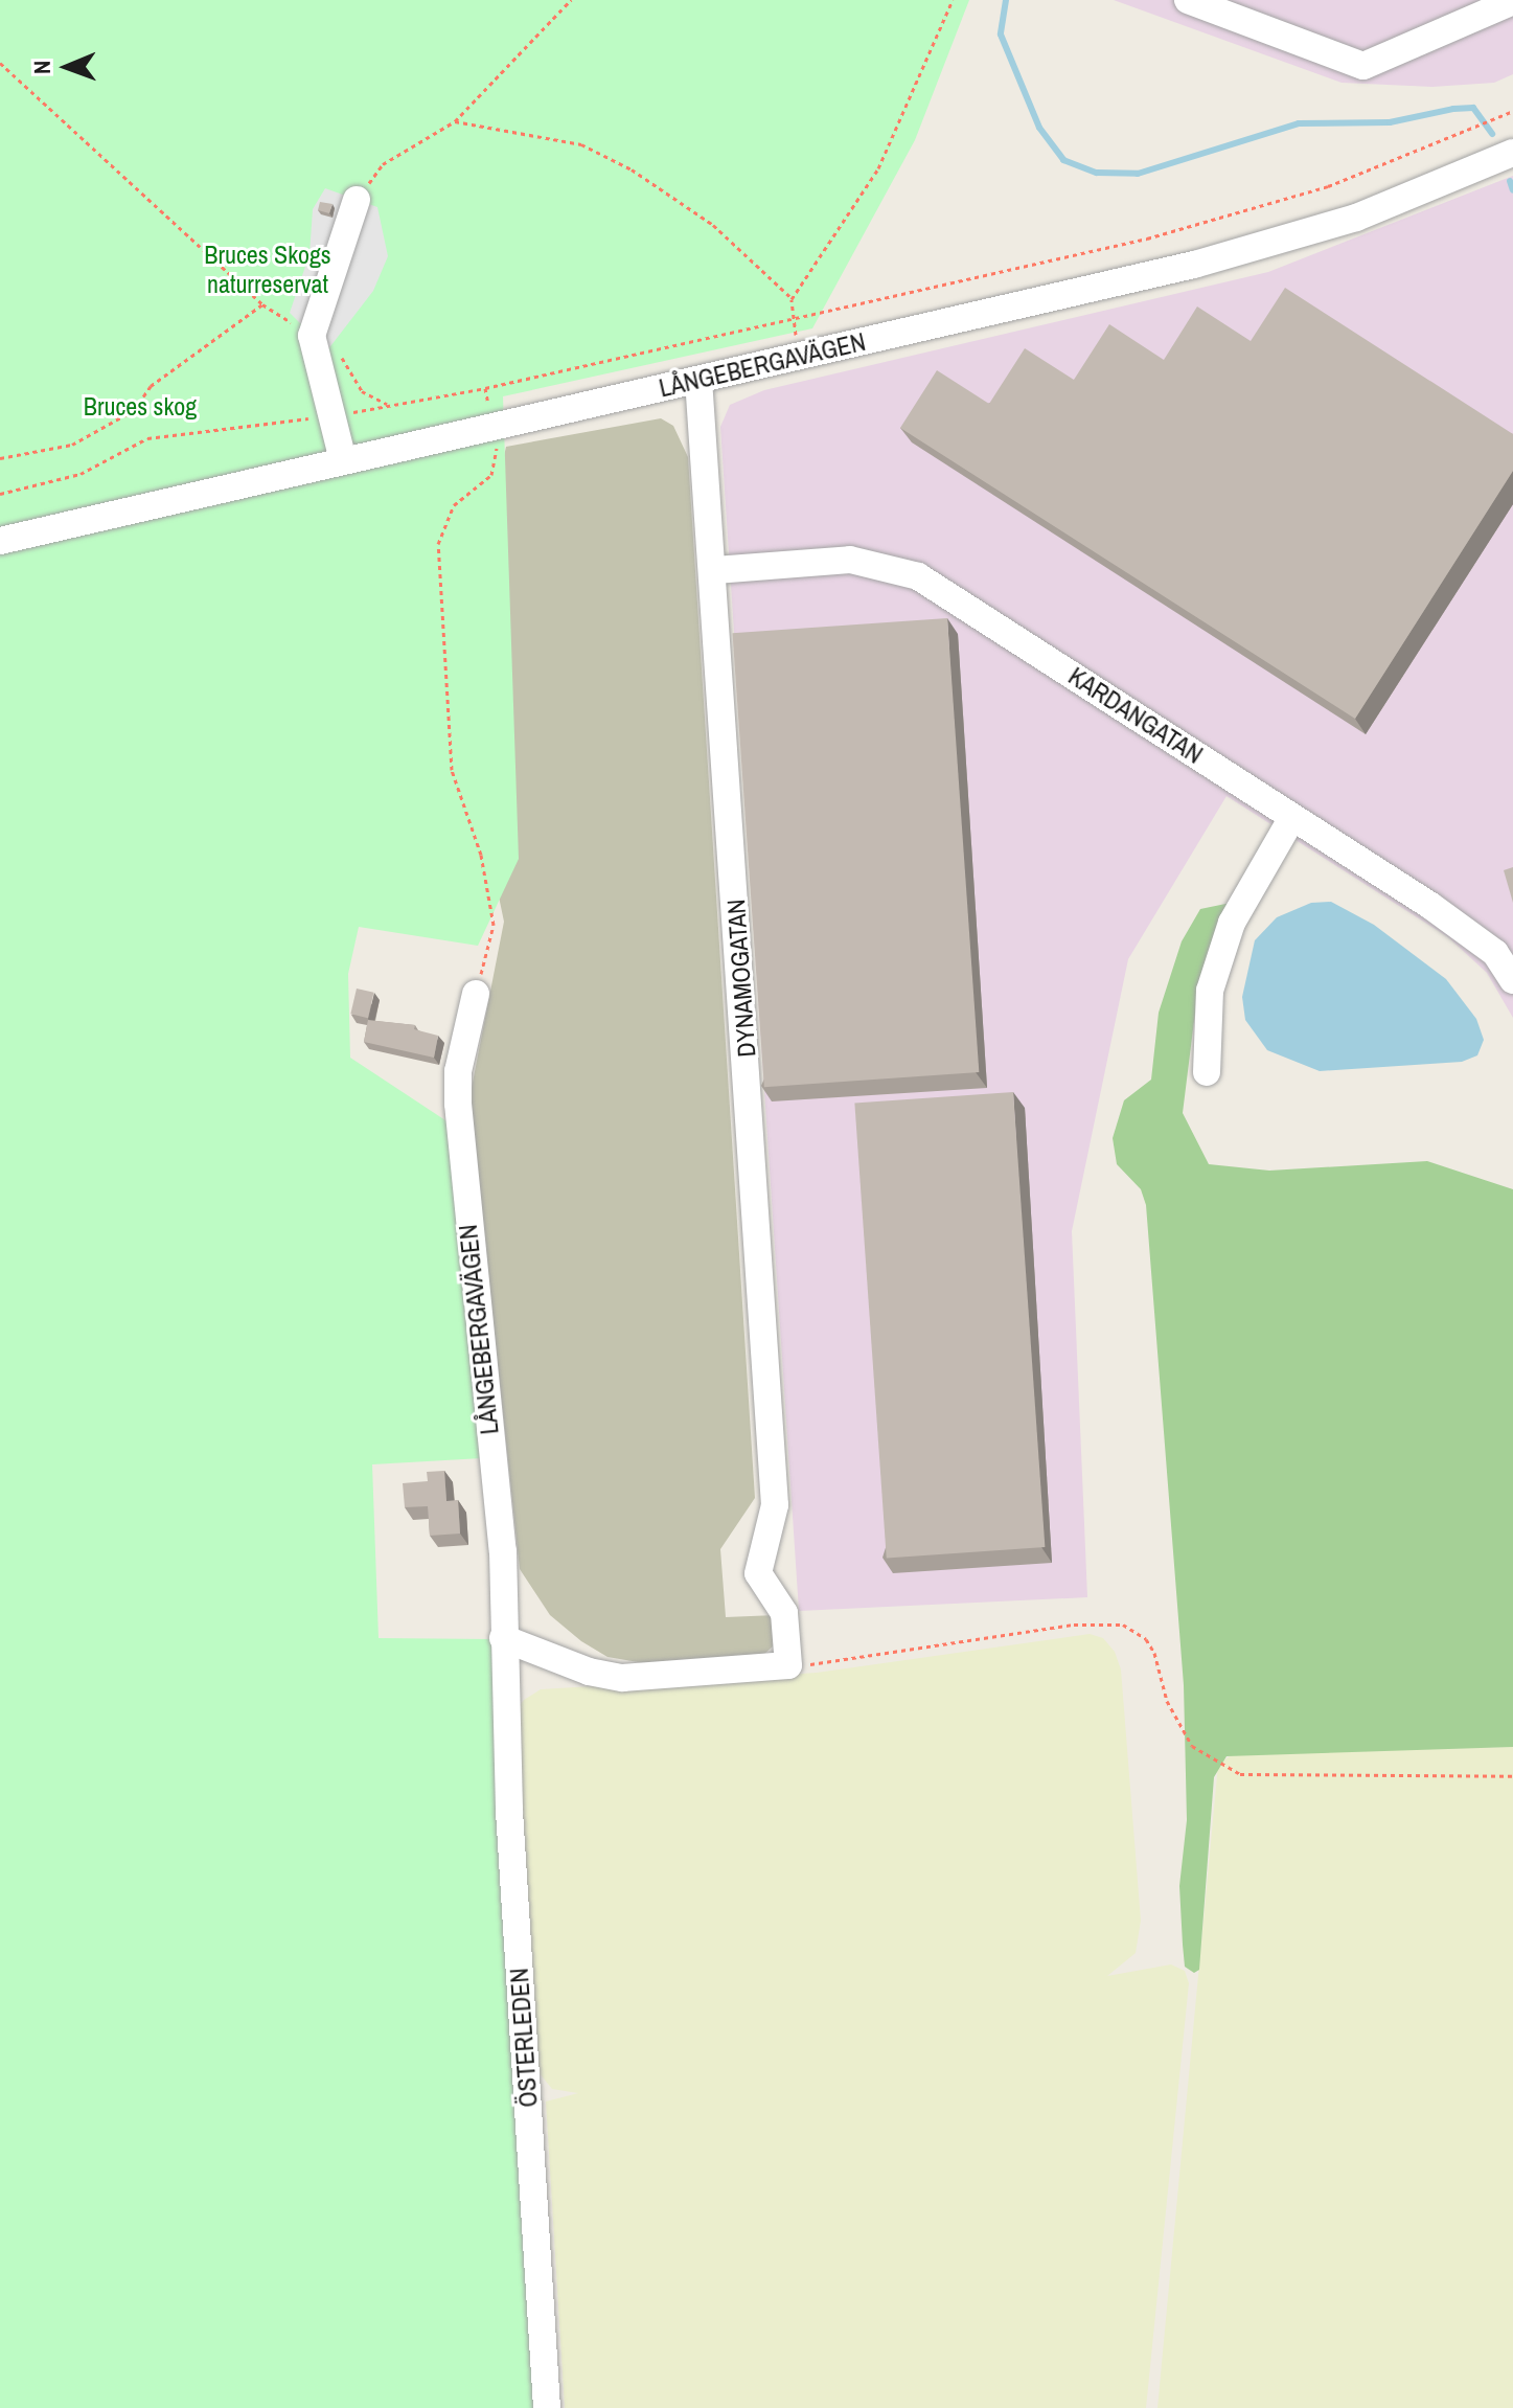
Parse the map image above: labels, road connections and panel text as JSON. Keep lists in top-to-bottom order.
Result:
{
  "streets": {
    "street": [
      "LÅNGEBERGAVÄGEN",
      "KARDANGATAN",
      "DYNAMOGATAN",
      "ÖSTERLEDEN"
    ]
  },
  "crossings": [
    ["LÅNGEBERGAVÄGEN", "DYNAMOGATAN"],
    ["LÅNGEBERGAVÄGEN", "ÖSTERLEDEN"],
    ["KARDANGATAN", "DYNAMOGATAN"]
  ],
  "parks": ["Bruces Skogs naturreservat", "Bruces skog"],
  "north": "left"
}
